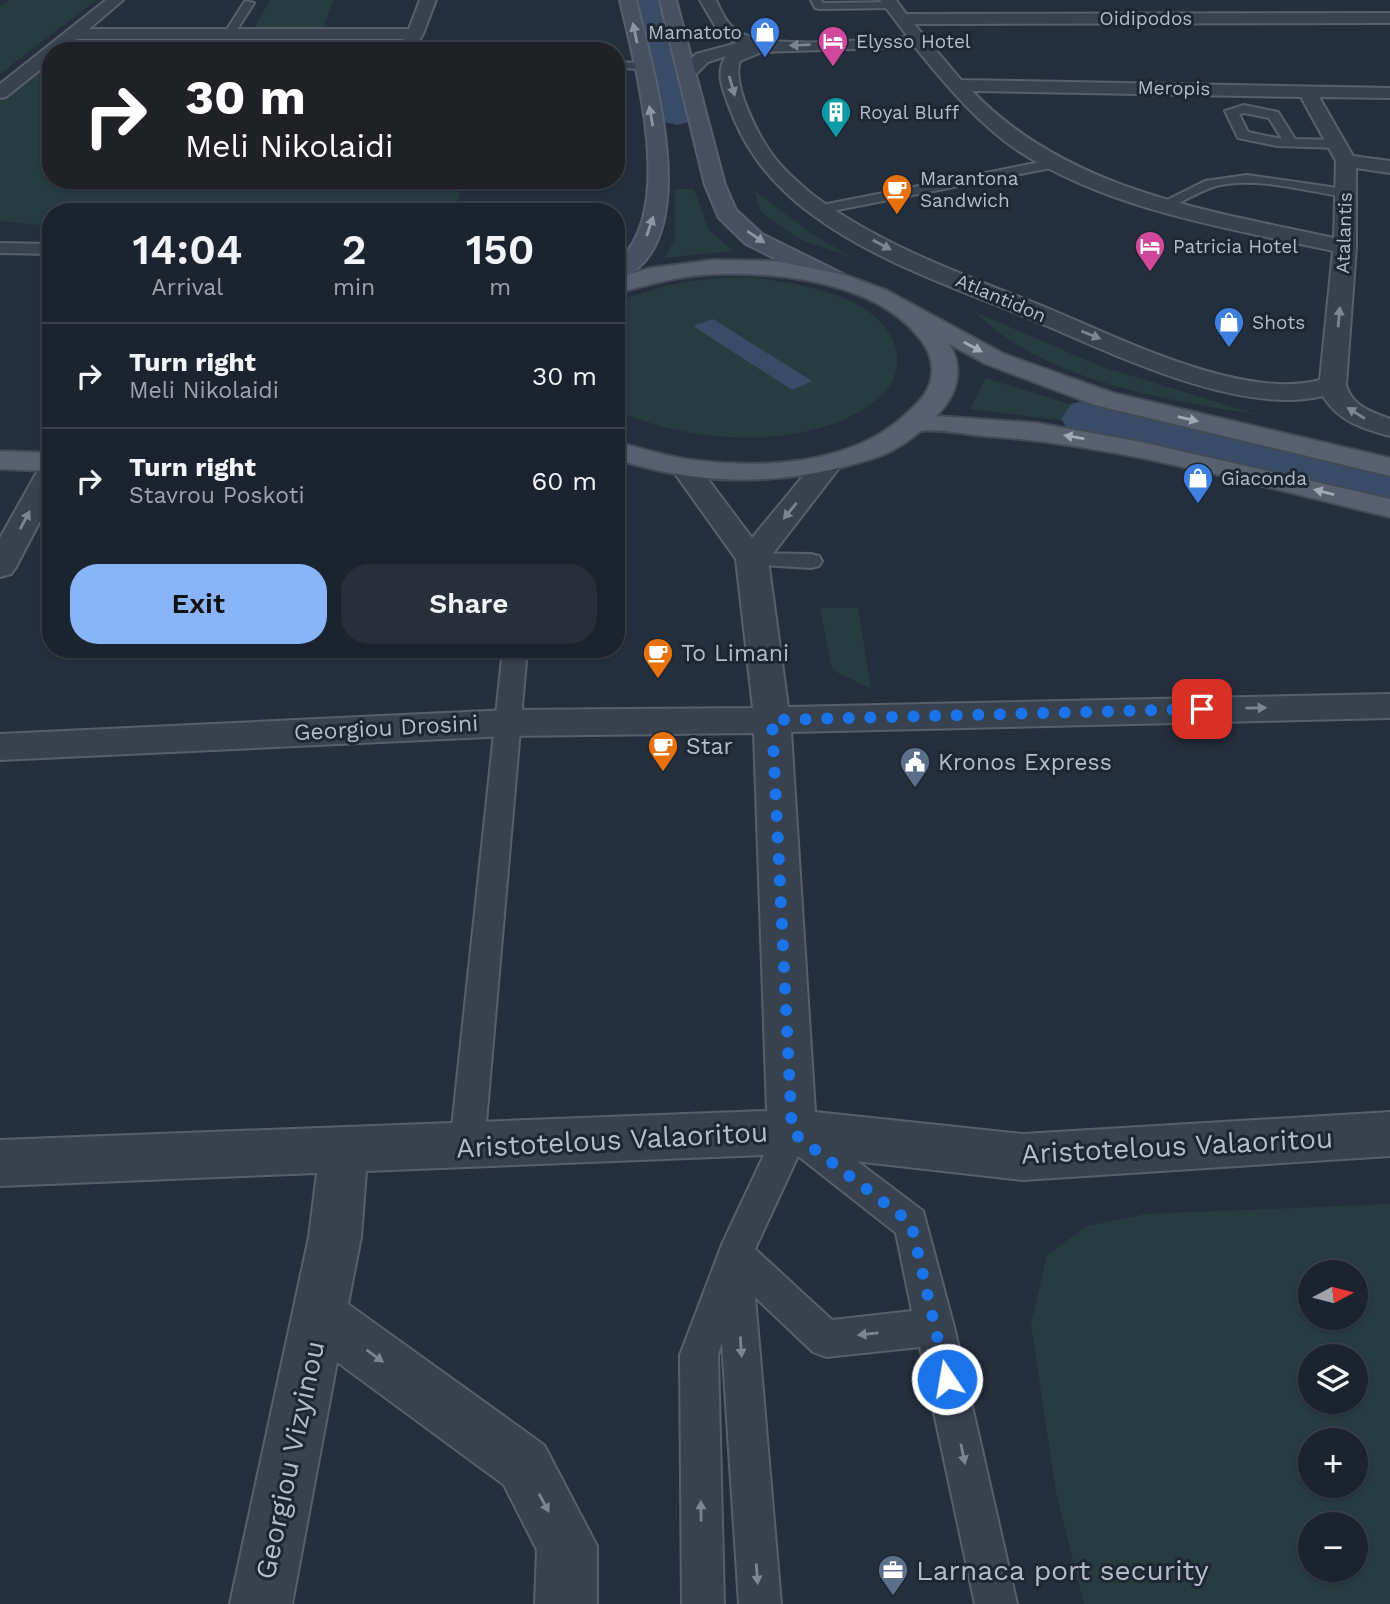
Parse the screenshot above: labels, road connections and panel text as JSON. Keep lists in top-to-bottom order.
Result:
{
  "streets": {
    "street": [
      "Oidipodos",
      "Meropis",
      "Atalantis",
      "Atlantidon",
      "Georgiou Drosini",
      "Aristotelous Valaoritou",
      "Georgiou Vizyinou"
    ]
  },
  "crossings": [
    ["Atalantis", "Atlantidon"],
    ["Aristotelous Valaoritou", "Georgiou Vizyinou"]
  ],
  "one_way": ["Atalantis", "Georgiou Drosini", "Georgiou Vizyinou"],
  "places": {
    "shop": ["Mamatoto", "Shots", "Giaconda"],
    "hotel": ["Elysso Hotel", "Patricia Hotel"],
    "building": ["Royal Bluff"],
    "cafe": ["Marantona Sandwich", "To Limani", "Star"],
    "public building": ["Kronos Express"],
    "office": ["Larnaca port security"]
  },
  "north": "right",
  "page": {
    "turn": ["30 m", "Meli Nikolaidi"],
    "eta": [
      "14:04",
      "Arrival",
      "2",
      "min",
      "150",
      "m"
    ],
    "list": [
      {
        "name": "Turn right",
        "note": "Meli Nikolaidi",
        "value": "30 m"
      },
      {
        "name": "Turn right",
        "note": "Stavrou Poskoti",
        "value": "60 m"
      }
    ],
    "buttons": ["Exit", "Share"],
    "map_buttons": ["+", "−"]
  }
}
